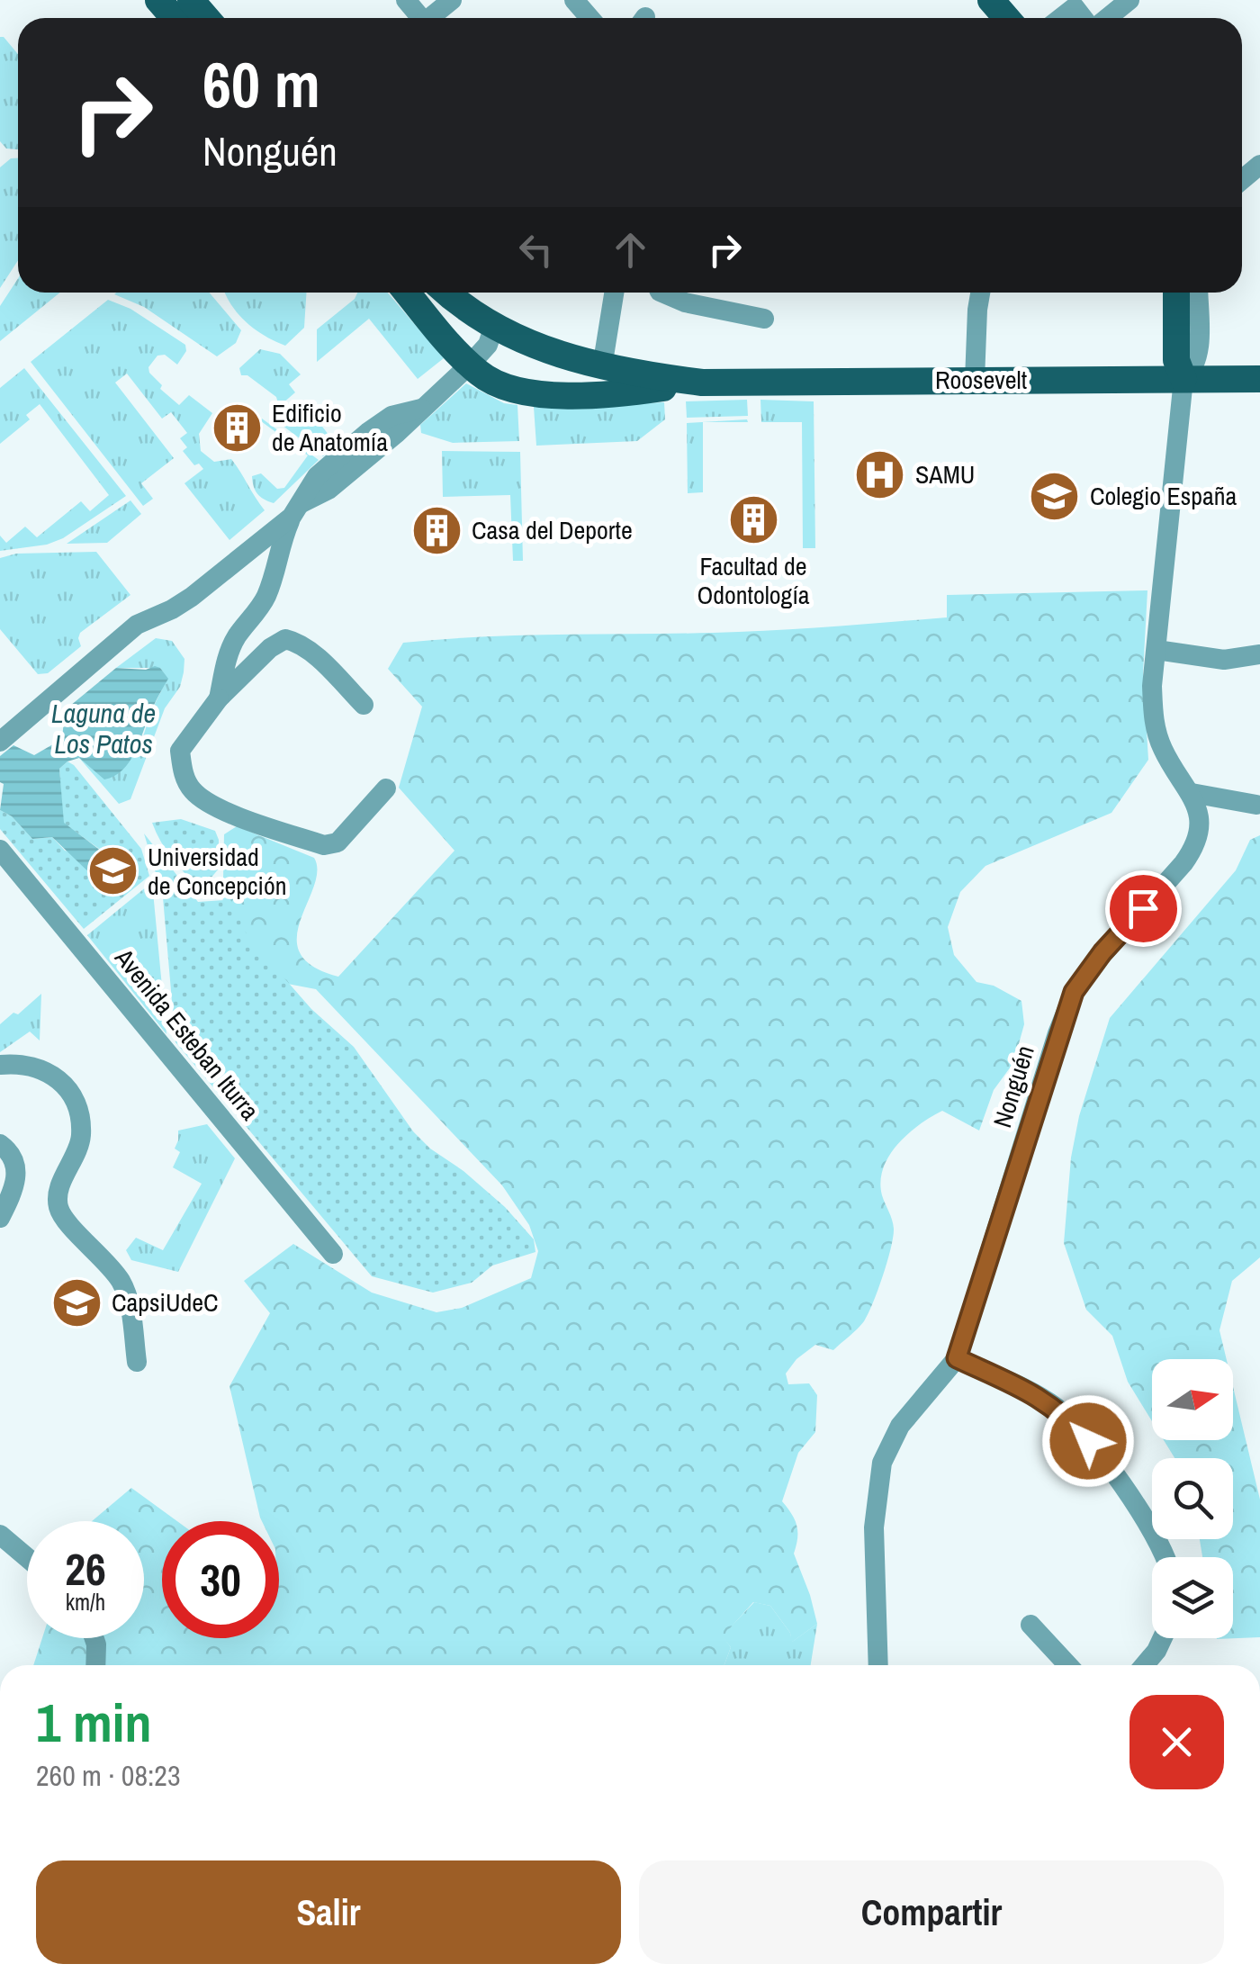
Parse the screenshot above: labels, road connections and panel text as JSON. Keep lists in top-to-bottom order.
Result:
{
  "streets": {
    "main road": ["Roosevelt"],
    "street": ["Avenida Esteban Iturra", "Nonguén"]
  },
  "crossings": [
    ["Roosevelt", "Nonguén"]
  ],
  "water": ["Laguna de Los Patos"],
  "places": {
    "building": ["Edificio de Anatomía", "Facultad de Odontología", "Casa del Deporte"],
    "hospital": ["SAMU"],
    "school or university": ["Colegio España", "Universidad de Concepción", "CapsiUdeC"]
  },
  "north": "right",
  "page": {
    "turn": ["60 m", "Nonguén"],
    "speed": "26 km/h",
    "limit": "30",
    "heading": ["1 min", "260 m · 08:23"],
    "buttons": ["Salir", "Compartir"]
  }
}
